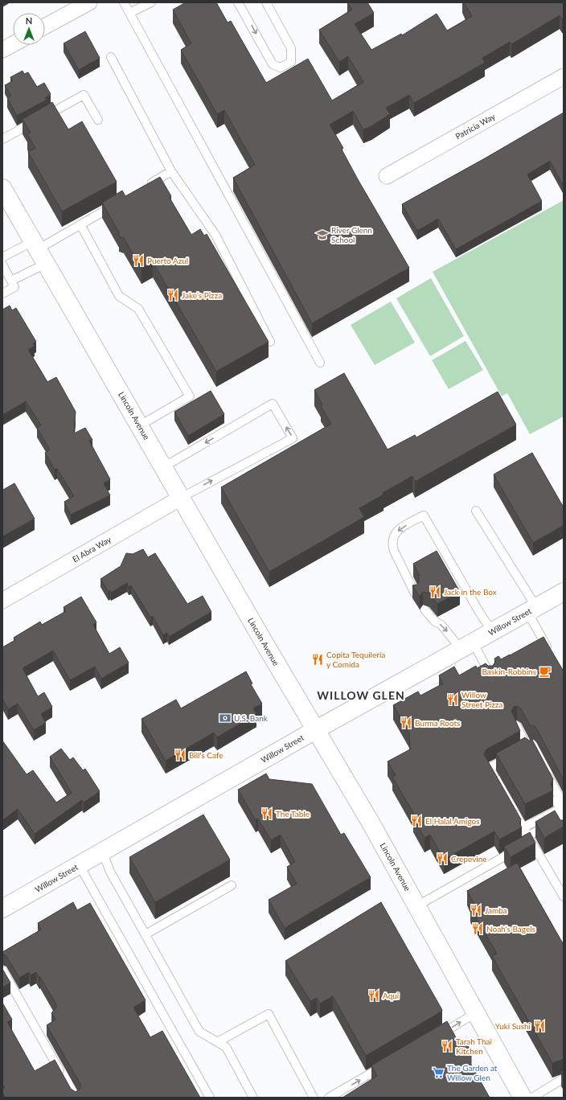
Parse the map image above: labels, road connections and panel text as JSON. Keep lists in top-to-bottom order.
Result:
{
  "streets": {
    "main road": ["Lincoln Avenue", "Willow Street"],
    "street": ["Patricia Way", "El Abra Way"]
  },
  "crossings": [
    ["Lincoln Avenue", "El Abra Way"],
    ["Lincoln Avenue", "Willow Street"]
  ],
  "districts": ["WILLOW GLEN"],
  "places": {
    "school or university": ["River Glenn School"],
    "restaurant": [
      "Puerto Azul",
      "Jake's Pizza",
      "Jack in the Box",
      "Copita Tequileria y Comida",
      "Willow Street Pizza",
      "Burma Roots",
      "Bill's Cafe",
      "The Table",
      "El Halal Amigos",
      "Crepevine",
      "Jamba",
      "Noah's Bagels",
      "Aqui",
      "Yuki Sushi",
      "Tarah Thai Kitchen"
    ],
    "cafe": ["Baskin-Robbins"],
    "bank": ["U.S. Bank"],
    "supermarket": ["The Garden at Willow Glen"]
  },
  "north": "top"
}
